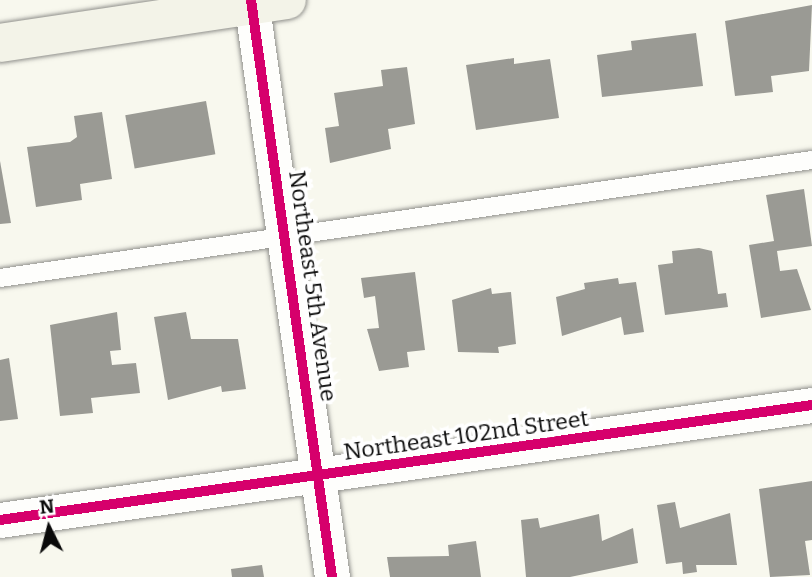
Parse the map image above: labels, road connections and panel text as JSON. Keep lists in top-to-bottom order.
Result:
{
  "streets": {
    "street": ["Northeast 5th Avenue", "Northeast 102nd Street"]
  },
  "crossings": [
    ["Northeast 5th Avenue", "Northeast 102nd Street"]
  ],
  "north": "top"
}
